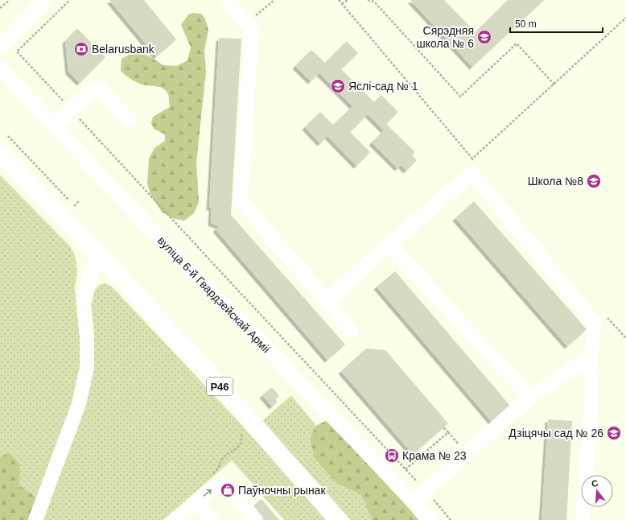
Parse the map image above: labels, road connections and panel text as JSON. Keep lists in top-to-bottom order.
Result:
{
  "streets": {
    "main road": ["Р46"],
    "street": ["вуліца 6-й Гвардзейскай Арміі"]
  },
  "places": {
    "school or university": [
      "Сярэдняя школа № 6",
      "Яслі-сад № 1",
      "Школа №8",
      "Дзіцячы сад № 26"
    ],
    "bank": ["Belarusbank"],
    "bus stop": ["Крама № 23"],
    "shop": ["Паўночны рынак"]
  },
  "scale_bar": "50 m",
  "north": "top"
}
